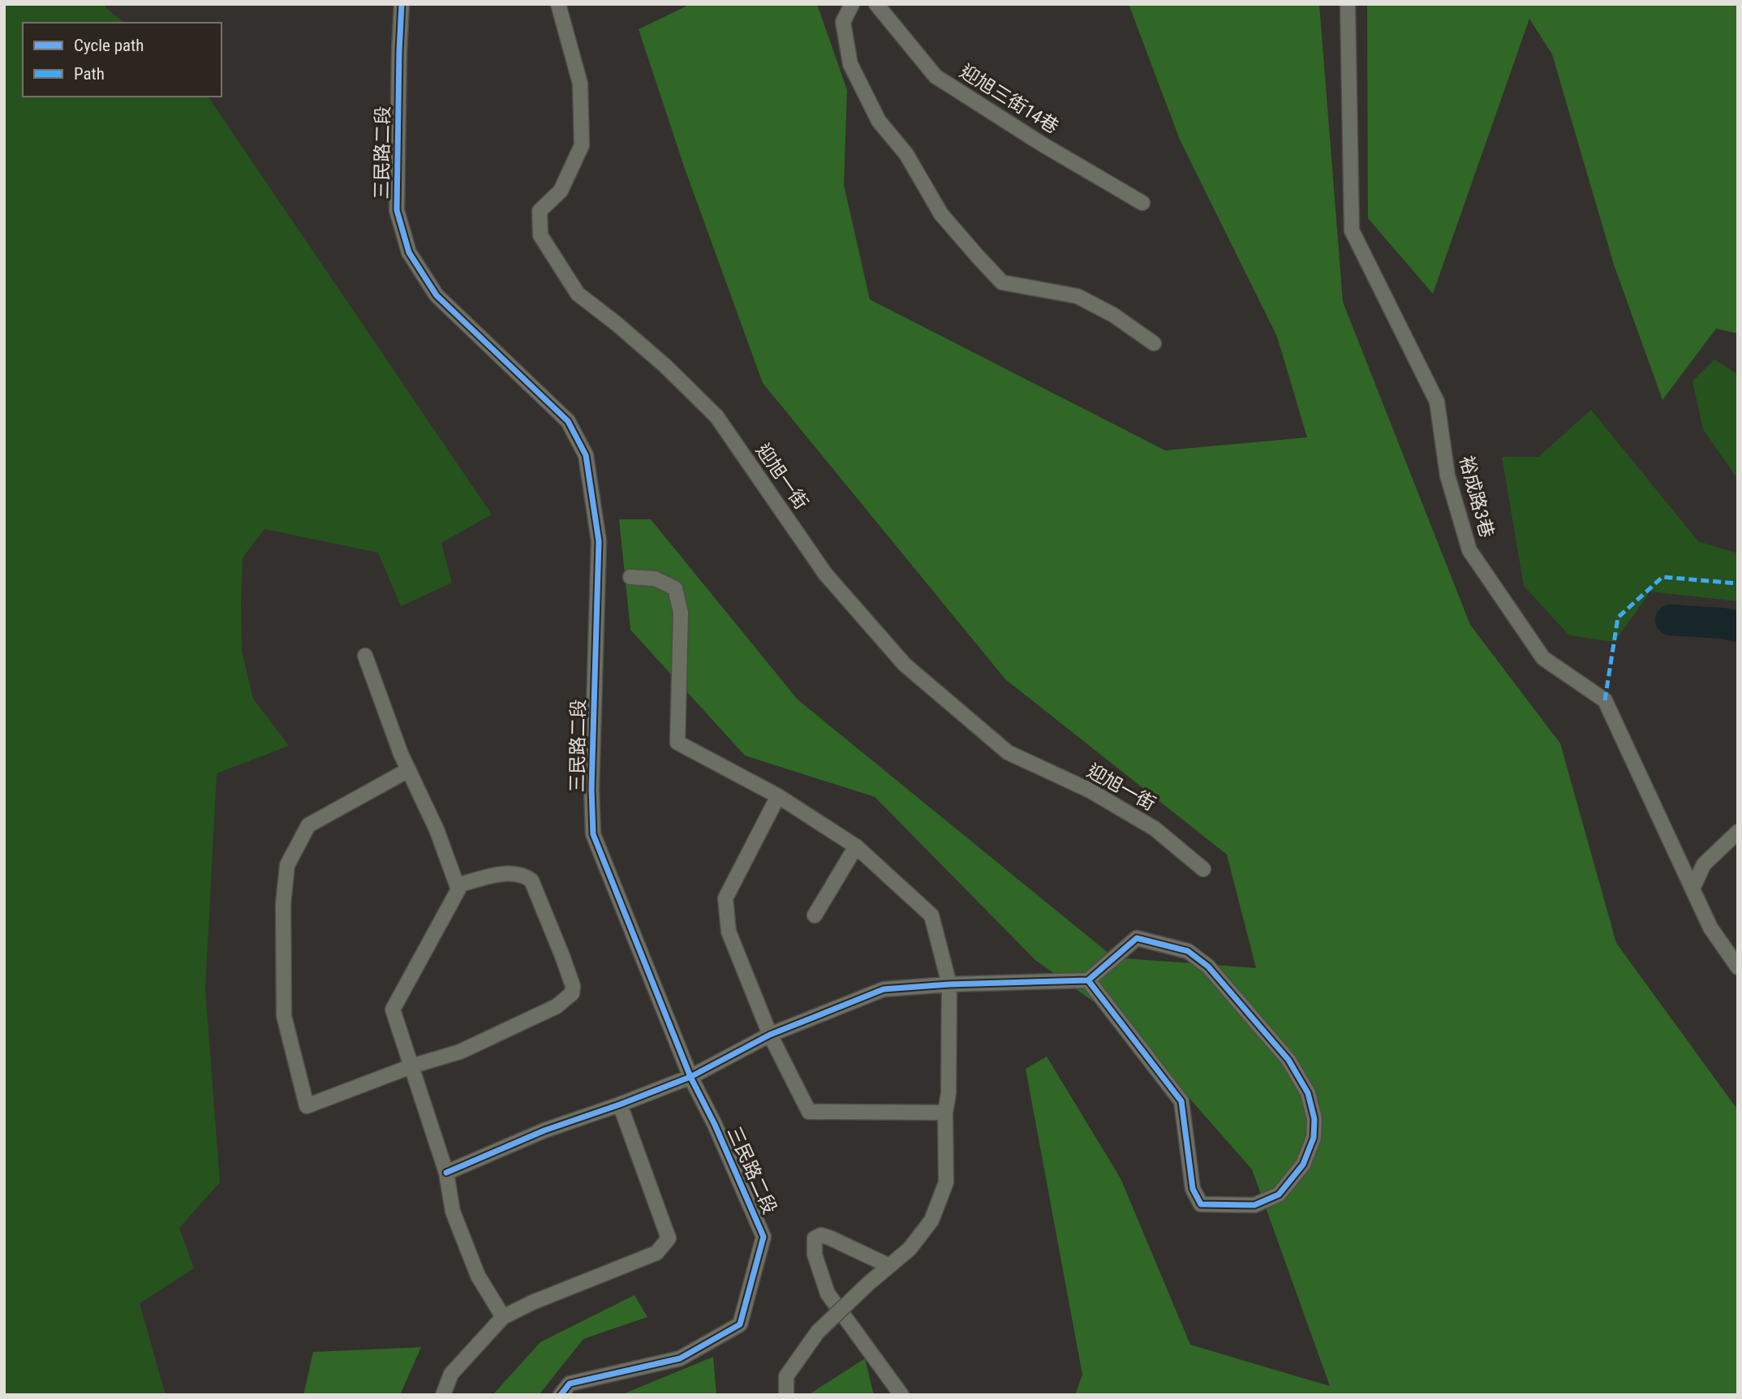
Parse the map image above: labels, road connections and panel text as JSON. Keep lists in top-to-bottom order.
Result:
{
  "streets": {
    "street": [
      "迎旭三街14巷",
      "三民路二段",
      "迎旭一街",
      "裕成路3巷"
    ]
  },
  "legend": ["Cycle path", "Path"]
}
